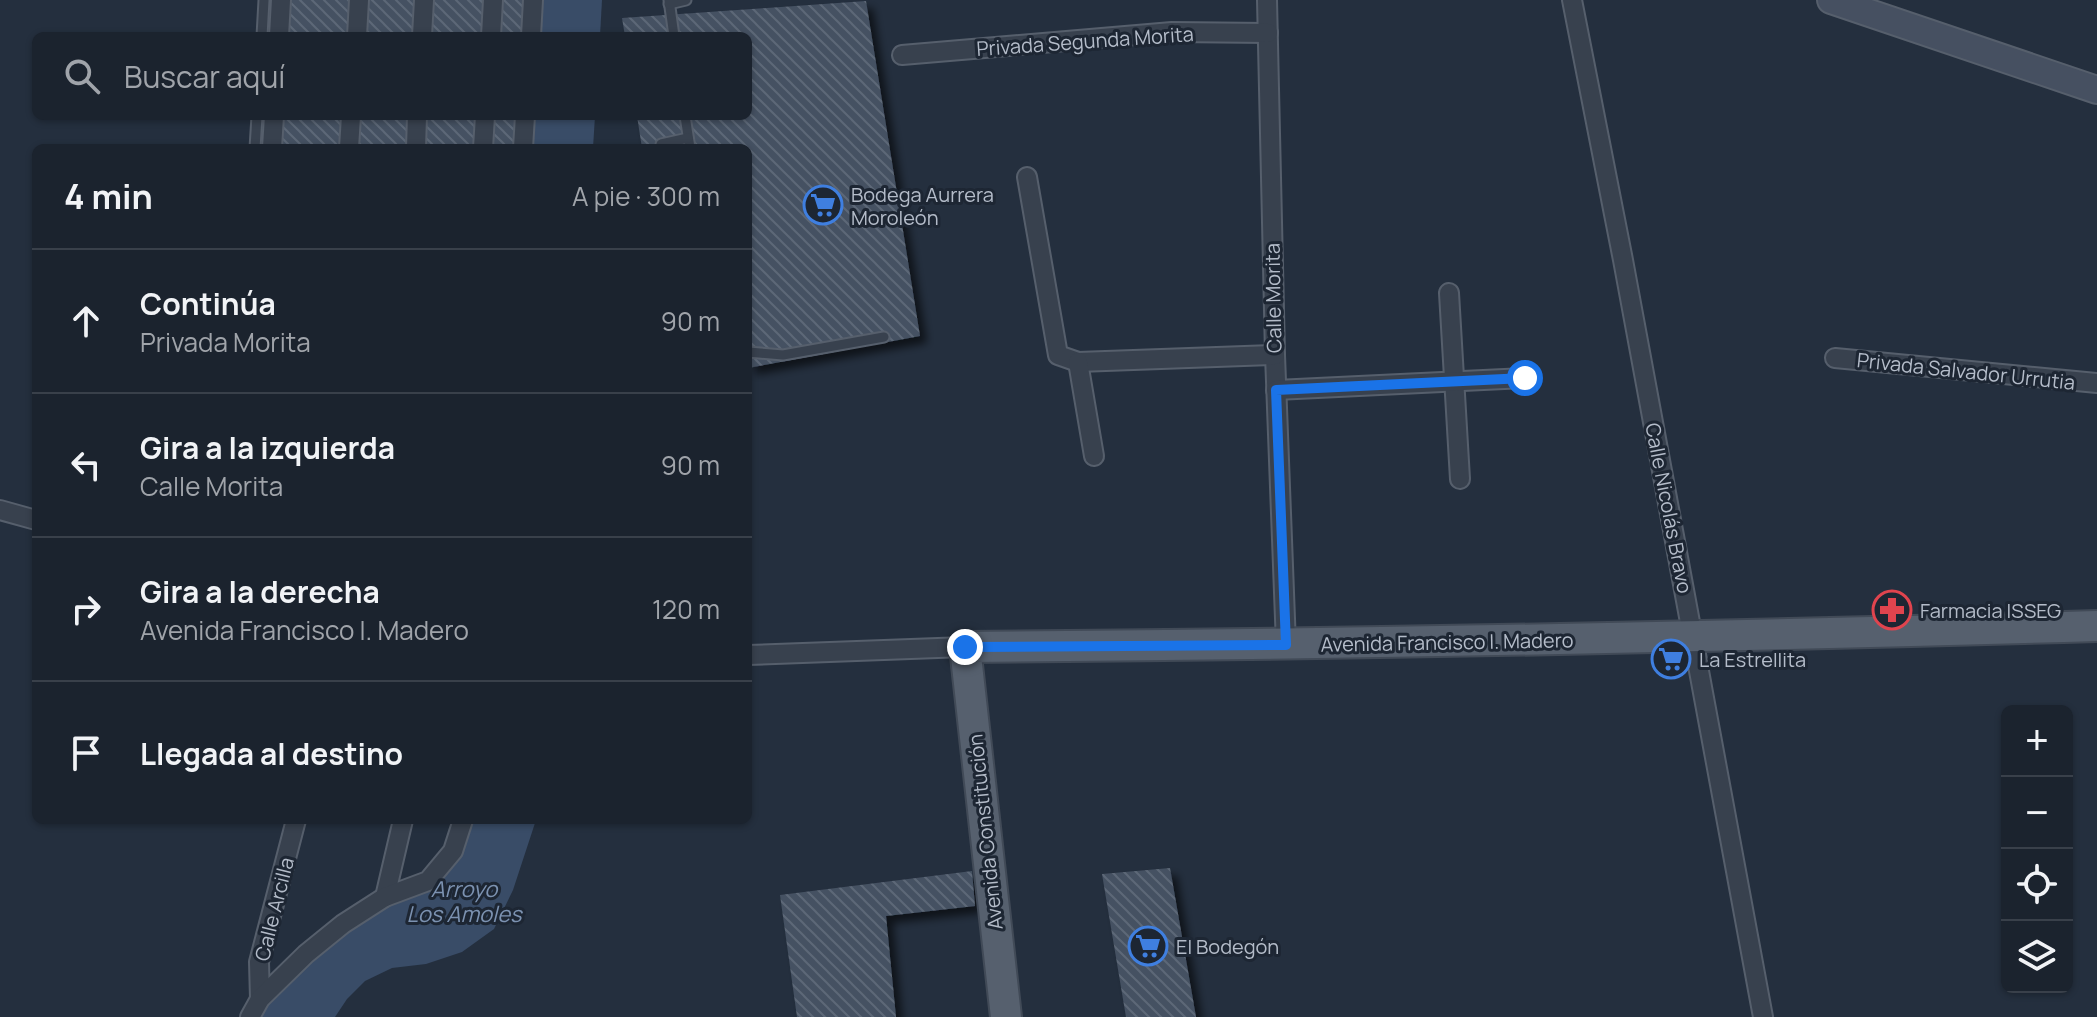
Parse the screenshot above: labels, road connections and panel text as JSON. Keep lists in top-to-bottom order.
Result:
{
  "streets": {
    "main road": ["Avenida Francisco I. Madero", "Avenida Constitución"],
    "street": [
      "Privada Segunda Morita",
      "Calle Morita",
      "Privada Salvador Urrutia",
      "Calle Nicolás Bravo",
      "Calle Arcilla"
    ]
  },
  "crossings": [
    ["Privada Segunda Morita", "Calle Morita"],
    ["Calle Morita", "Avenida Francisco I. Madero"],
    ["Calle Nicolás Bravo", "Avenida Francisco I. Madero"],
    ["Avenida Francisco I. Madero", "Avenida Constitución"]
  ],
  "water": ["Arroyo Los Amoles"],
  "places": {
    "supermarket": ["Bodega Aurrera Moroleón", "La Estrellita", "El Bodegón"],
    "pharmacy": ["Farmacia ISSEG"]
  },
  "page": {
    "search": "Buscar aquí",
    "heading": ["4 min", "A pie · 300 m"],
    "list": [
      ["Continúa", "Privada Morita", "90 m"],
      ["Gira a la izquierda", "Calle Morita", "90 m"],
      ["Gira a la derecha", "Avenida Francisco I. Madero", "120 m"],
      "Llegada al destino"
    ],
    "map_buttons": ["+", "−"]
  }
}
